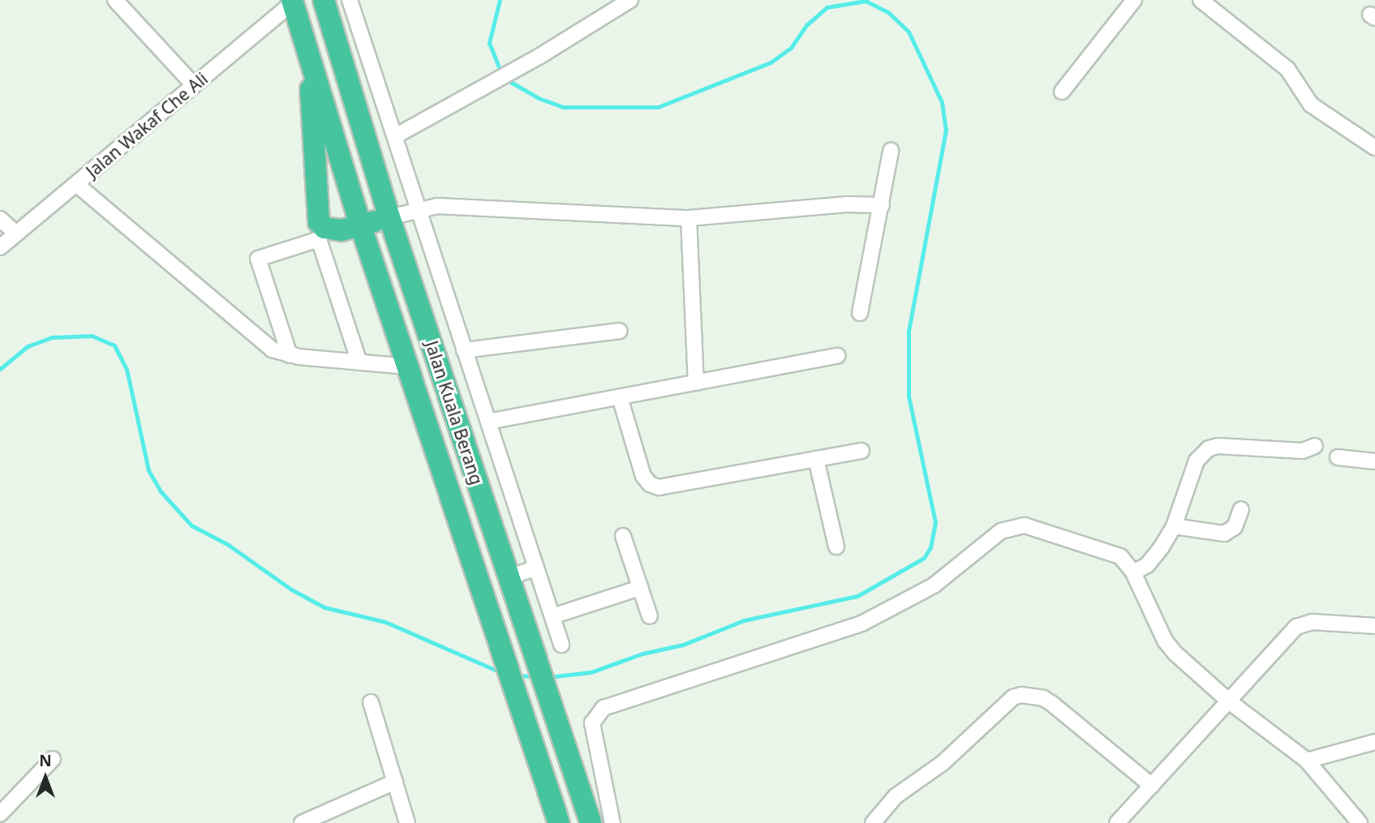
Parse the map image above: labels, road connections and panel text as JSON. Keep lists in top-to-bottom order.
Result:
{
  "streets": {
    "highway": ["Jalan Kuala Berang"],
    "street": ["Jalan Wakaf Che Ali"]
  },
  "crossings": [
    ["Jalan Wakaf Che Ali", "Jalan Kuala Berang"]
  ],
  "north": "top"
}
